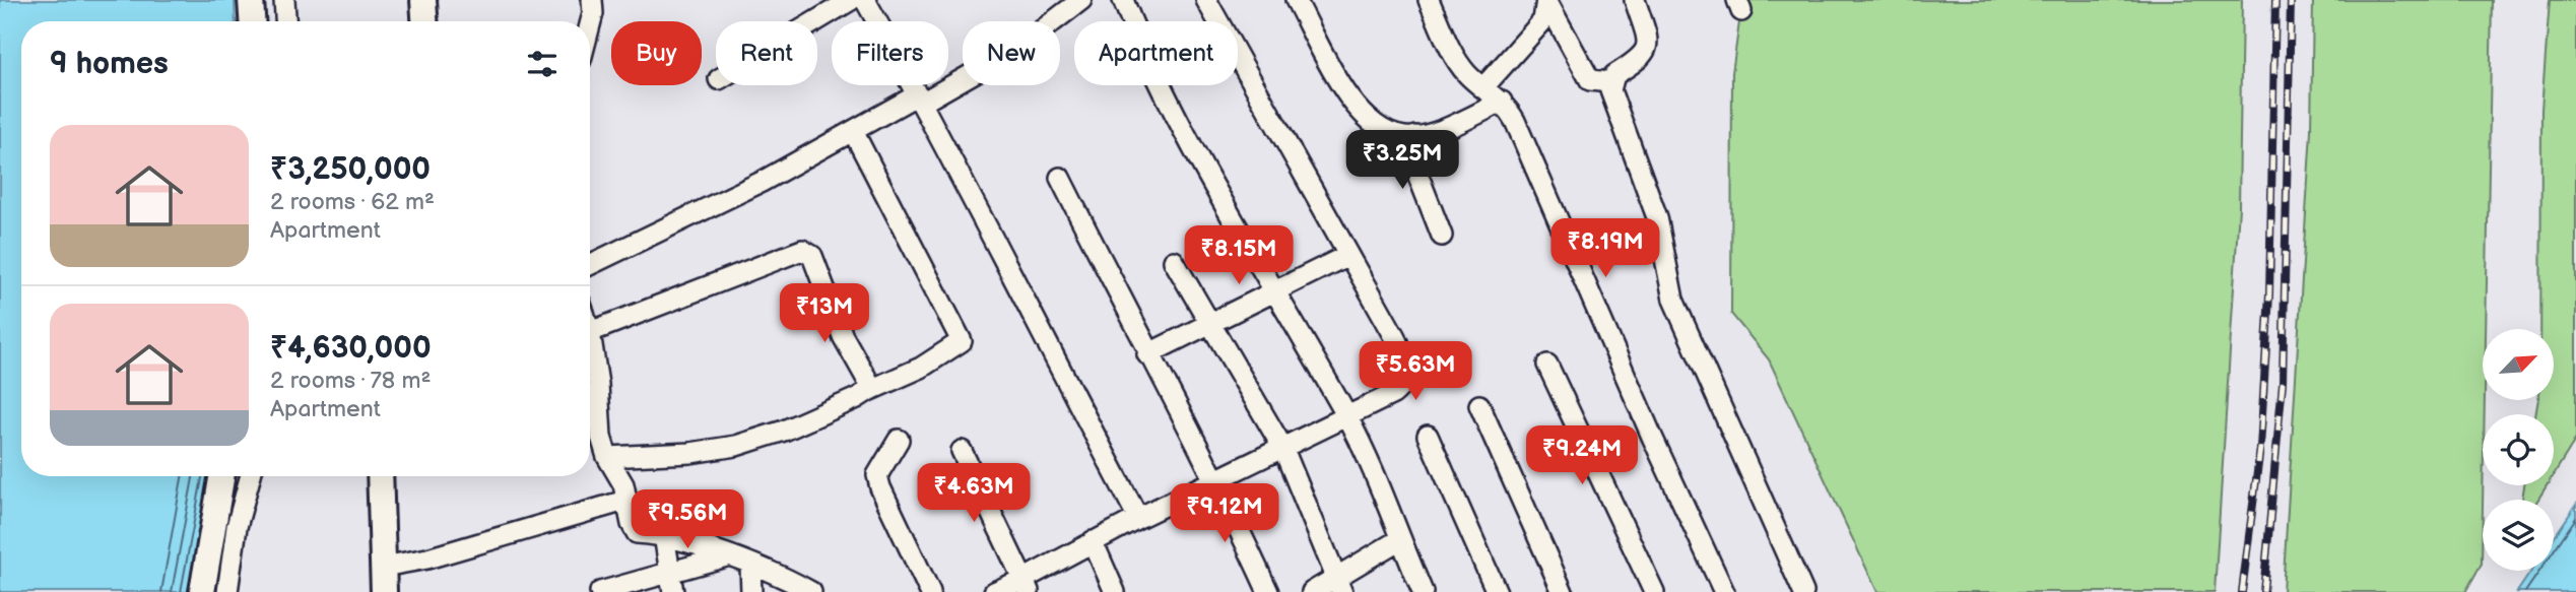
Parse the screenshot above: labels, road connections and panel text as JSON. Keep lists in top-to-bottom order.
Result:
{
  "north": "top right",
  "page": {
    "chip": [
      "Buy",
      "Rent",
      "Filters",
      "New",
      "Apartment"
    ],
    "heading": "9 homes",
    "list": [
      {
        "name": "₹3,250,000",
        "note": "2 rooms · 62 m² · Apartment"
      },
      {
        "name": "₹4,630,000",
        "note": "2 rooms · 78 m² · Apartment"
      }
    ],
    "price": [
      "₹3.25M",
      "₹8.19M",
      "₹8.15M",
      "₹13M",
      "₹5.63M",
      "₹9.24M",
      "₹4.63M",
      "₹9.12M",
      "₹9.56M"
    ]
  }
}
